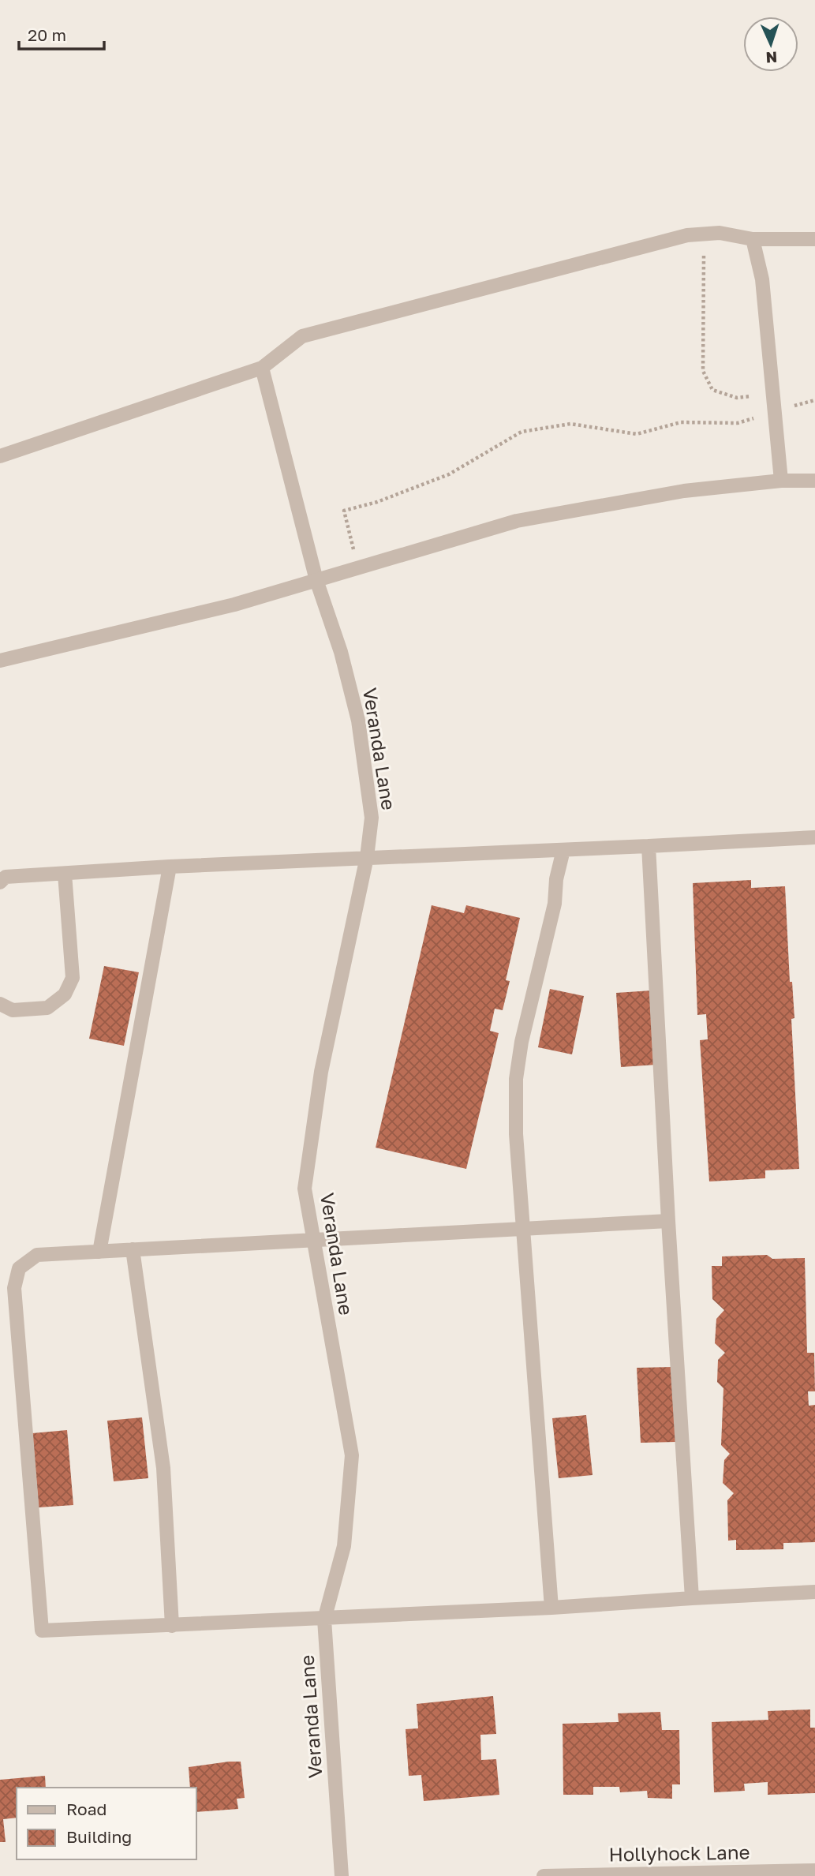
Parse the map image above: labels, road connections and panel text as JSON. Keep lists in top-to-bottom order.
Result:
{
  "streets": {
    "street": ["Veranda Lane", "Hollyhock Lane"]
  },
  "legend": ["Road", "Building"],
  "scale_bar": "20 m",
  "north": "bottom"
}
